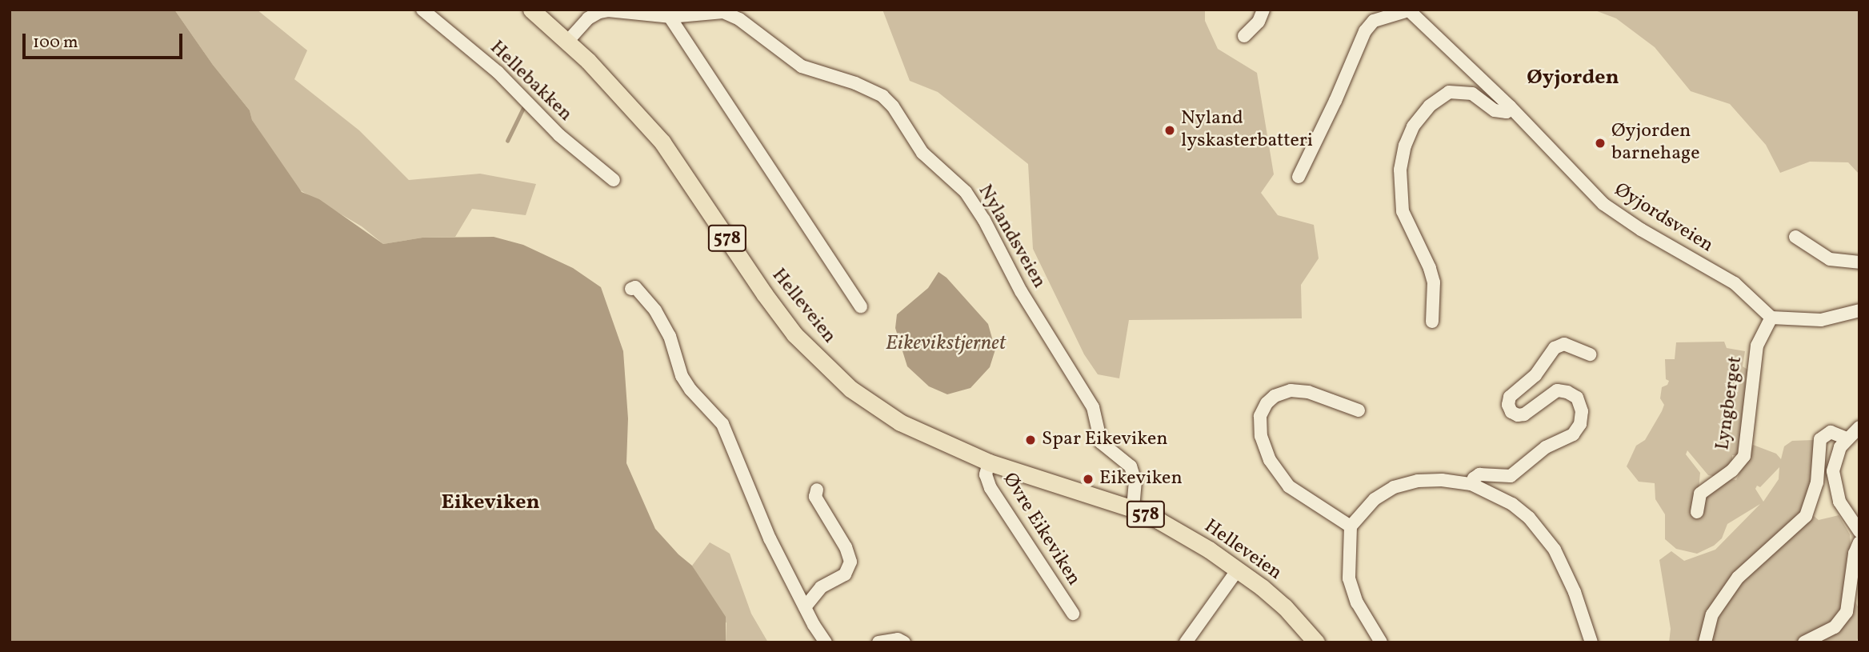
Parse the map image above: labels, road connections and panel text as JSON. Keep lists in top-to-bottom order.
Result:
{
  "streets": {
    "main road": ["578", "Helleveien"],
    "street": [
      "Hellebakken",
      "Øyjordsveien",
      "Nylandsveien",
      "Lyngberget",
      "Øvre Eikeviken"
    ]
  },
  "crossings": [
    ["Øyjordsveien", "Lyngberget"],
    ["Nylandsveien", "Helleveien"],
    ["Helleveien", "Øvre Eikeviken"]
  ],
  "districts": ["Øyjorden", "Eikeviken"],
  "water": ["Eikevikstjernet"],
  "places": [
    "Nyland lyskasterbatteri",
    "Øyjorden barnehage",
    "Spar Eikeviken",
    "Eikeviken"
  ],
  "scale_bar": "100 m"
}
